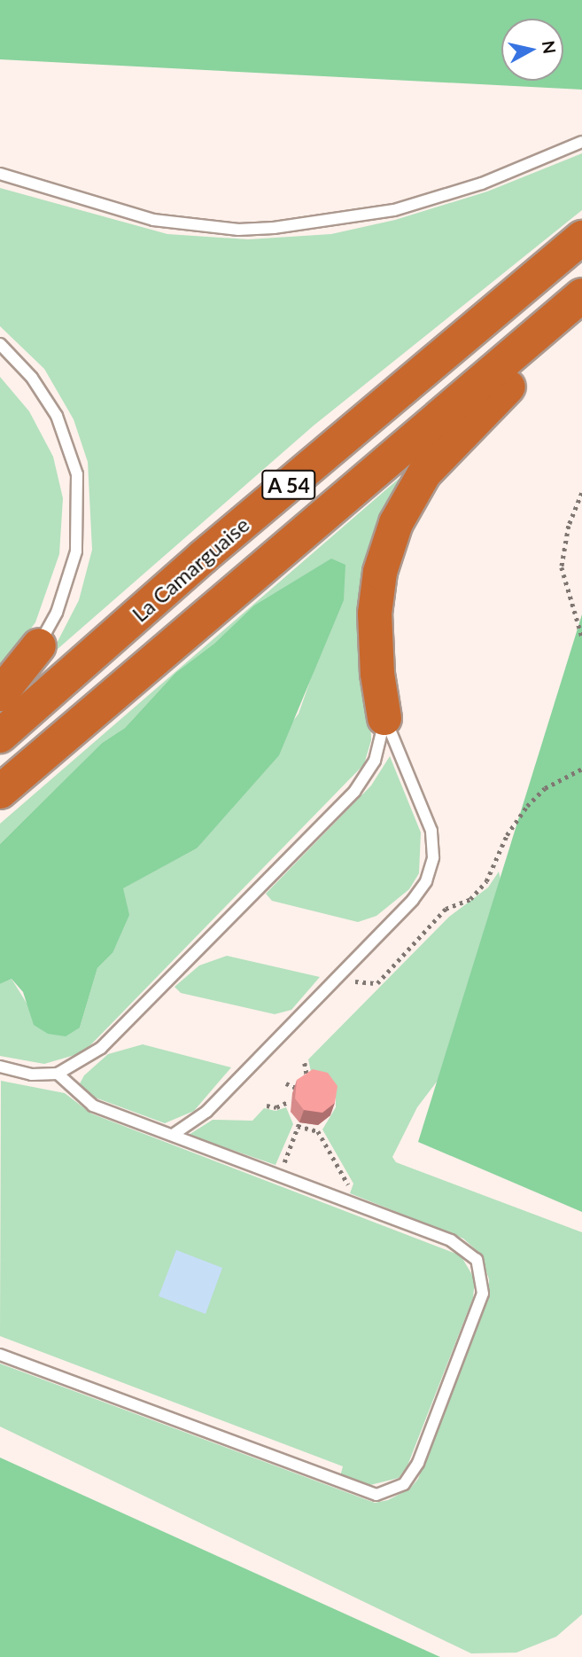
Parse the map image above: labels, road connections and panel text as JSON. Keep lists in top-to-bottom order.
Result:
{
  "streets": {
    "highway": ["A 54", "La Camarguaise"]
  },
  "north": "right"
}
